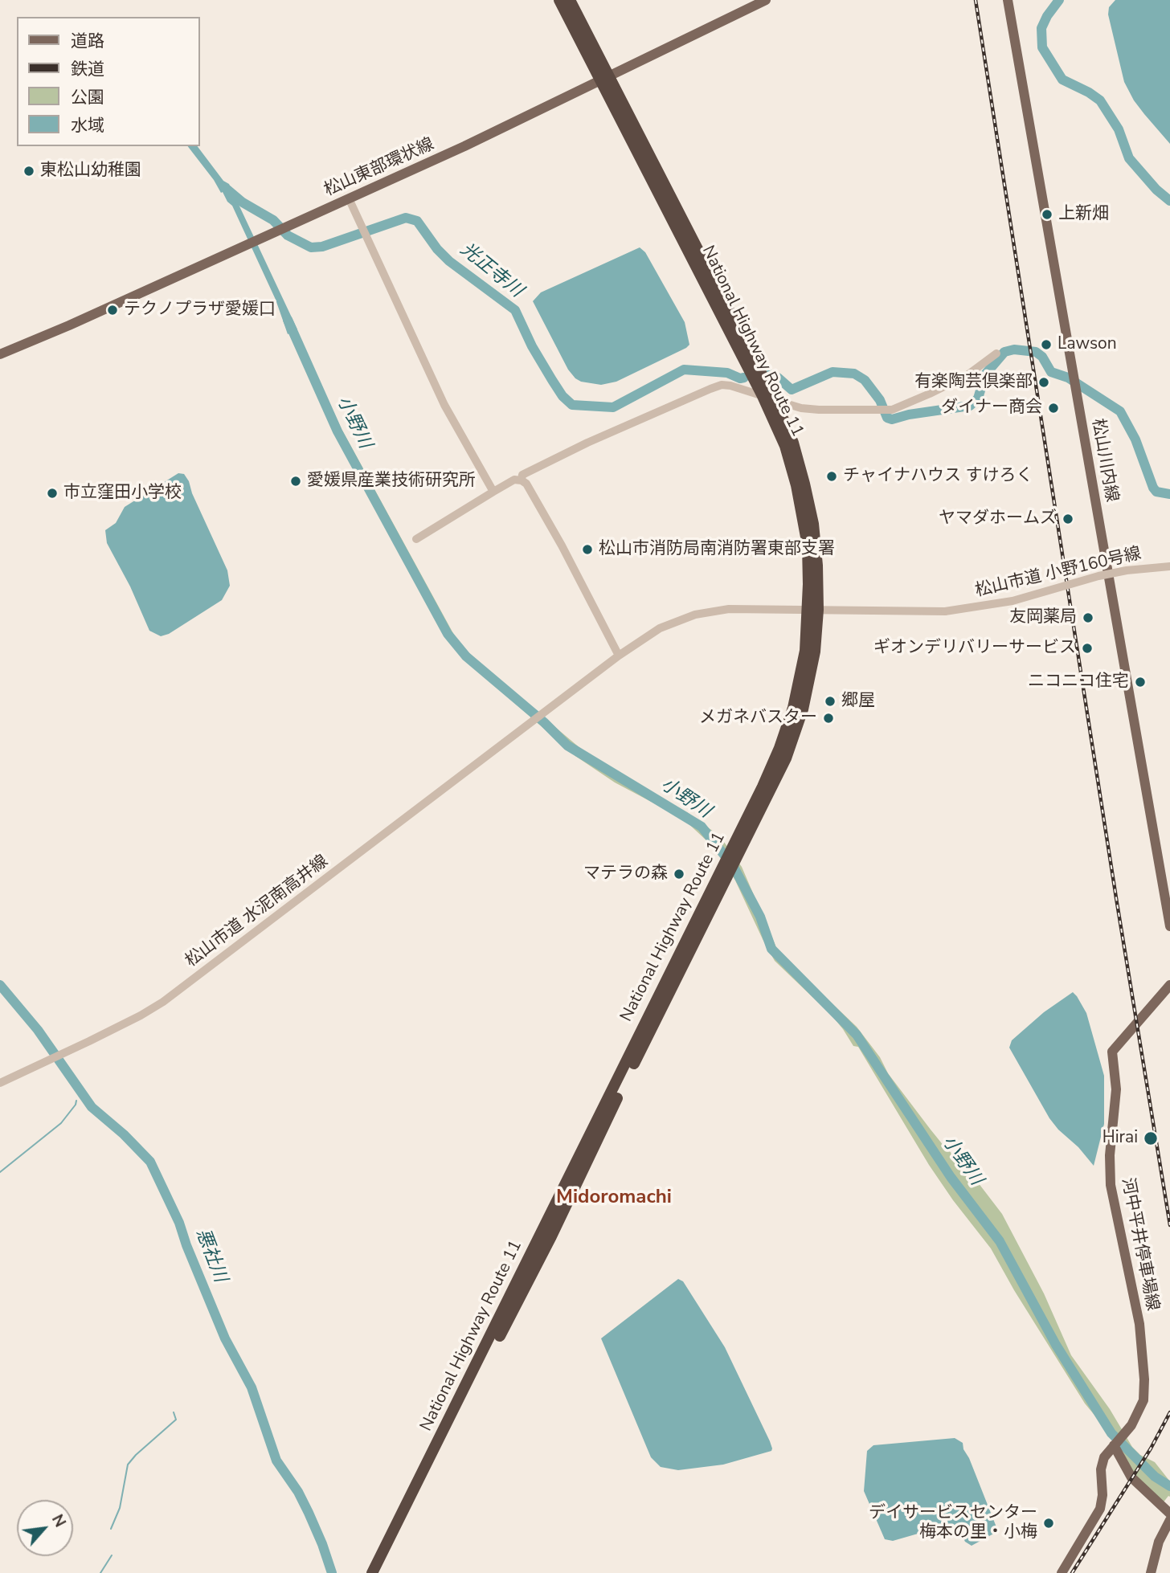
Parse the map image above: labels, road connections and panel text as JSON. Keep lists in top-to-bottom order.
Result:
{
  "streets": {
    "highway": ["National Highway Route 11"],
    "main road": ["松山東部環状線", "松山川内線", "河中平井停車場線"],
    "street": ["松山市道 小野160号線", "松山市道 水泥南高井線"]
  },
  "crossings": [
    ["松山東部環状線", "National Highway Route 11"],
    ["National Highway Route 11", "松山市道 小野160号線"],
    ["松山市道 小野160号線", "松山市道 水泥南高井線"]
  ],
  "districts": ["Midoromachi"],
  "water": ["光正寺川", "小野川", "悪社川"],
  "places": [
    "東松山幼稚園",
    "上新畑",
    "テクノプラザ愛媛口",
    "Lawson",
    "有楽陶芸倶楽部",
    "ダイナー商会",
    "チャイナハウス すけろく",
    "愛媛県産業技術研究所",
    "市立窪田小学校",
    "ヤマダホームズ",
    "松山市消防局南消防署東部支署",
    "友岡薬局",
    "ギオンデリバリーサービス",
    "ニコニコ住宅",
    "郷屋",
    "メガネバスター",
    "マテラの森",
    "Hirai",
    "デイサービスセンター 梅本の里・小梅"
  ],
  "legend": [
    "道路",
    "鉄道",
    "公園",
    "水域"
  ],
  "north": "top right"
}
